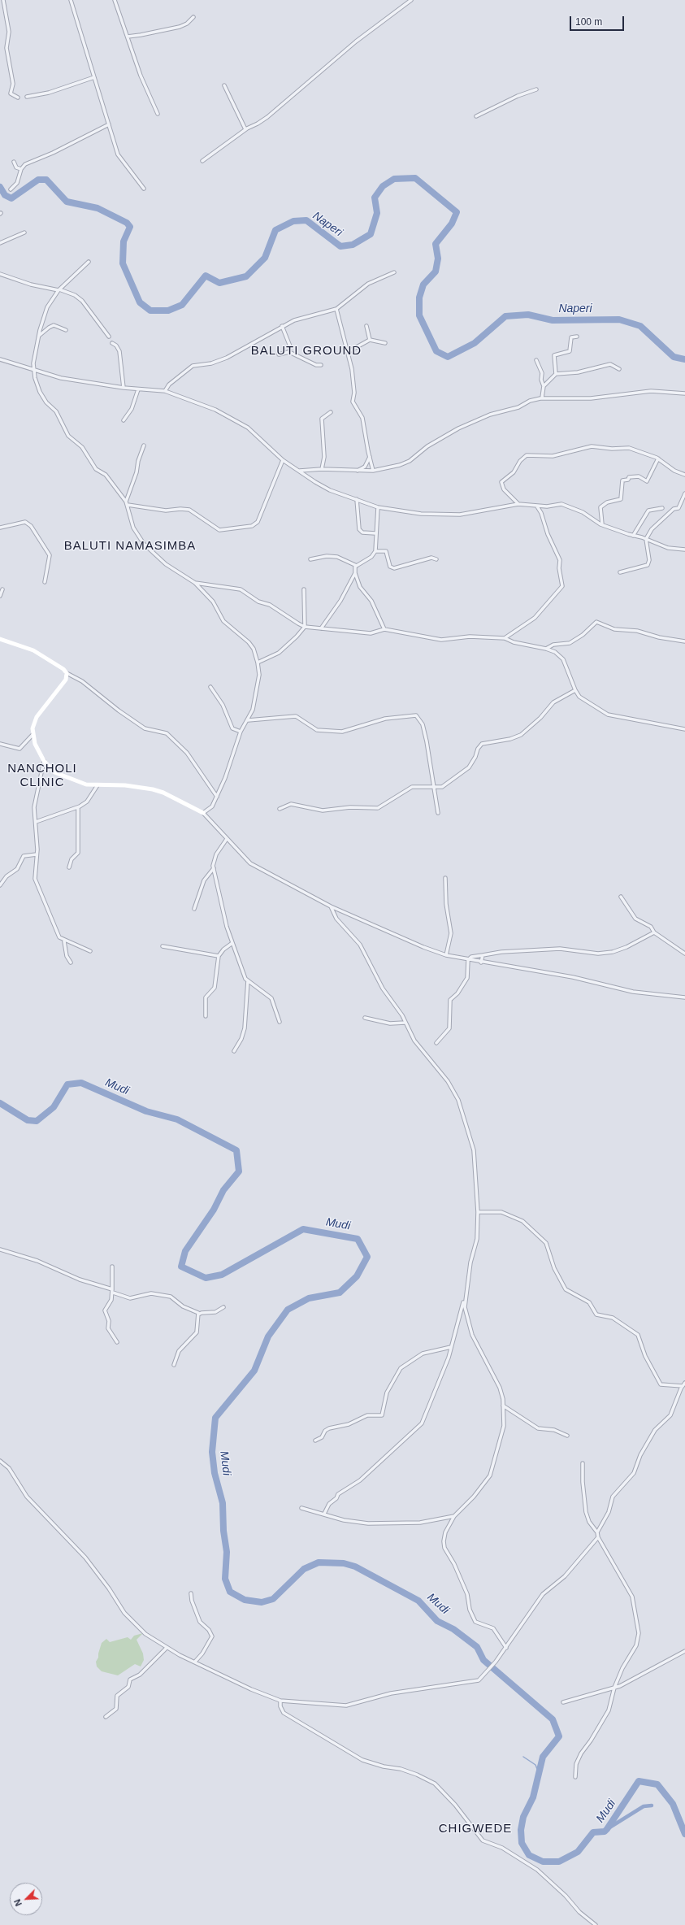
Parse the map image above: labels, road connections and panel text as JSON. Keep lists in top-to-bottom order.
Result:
{
  "districts": [
    "BALUTI GROUND",
    "BALUTI NAMASIMBA",
    "NANCHOLI CLINIC",
    "CHIGWEDE"
  ],
  "water": ["Naperi", "Mudi"],
  "scale_bar": "100 m",
  "north": "bottom left"
}
